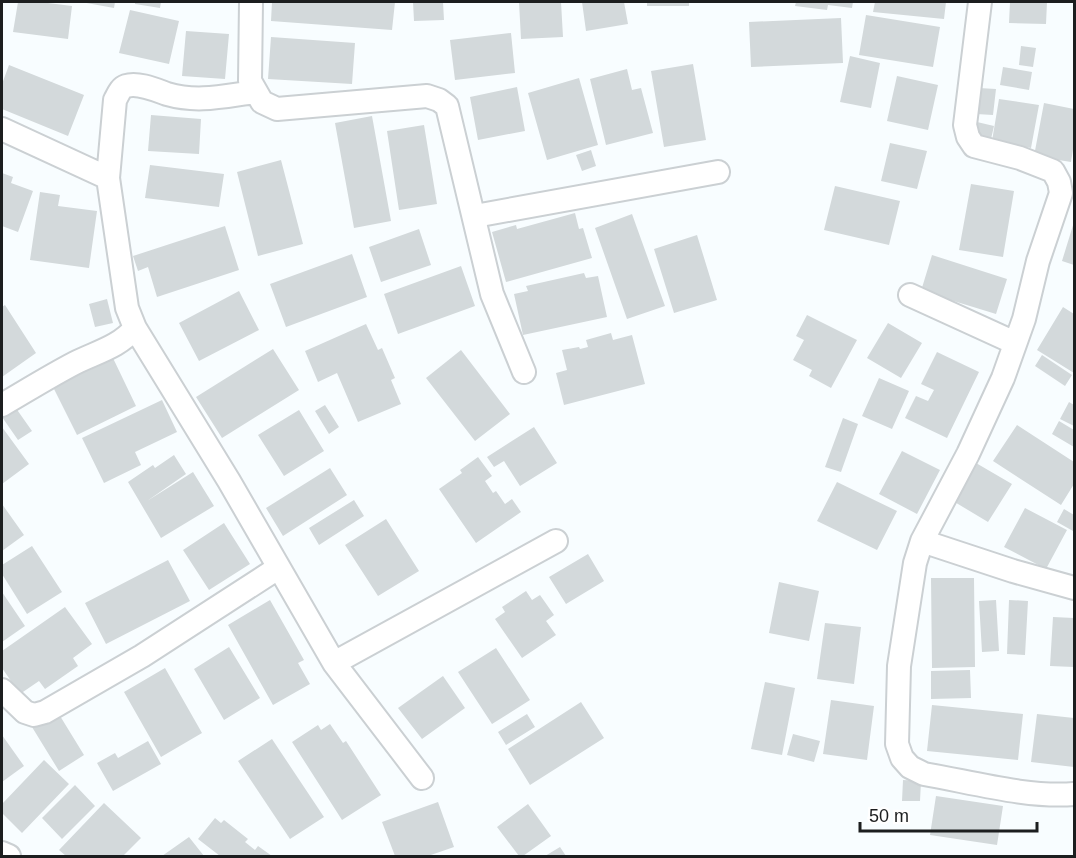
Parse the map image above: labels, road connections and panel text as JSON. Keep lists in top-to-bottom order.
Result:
{
  "scale_bar": "50 m"
}
